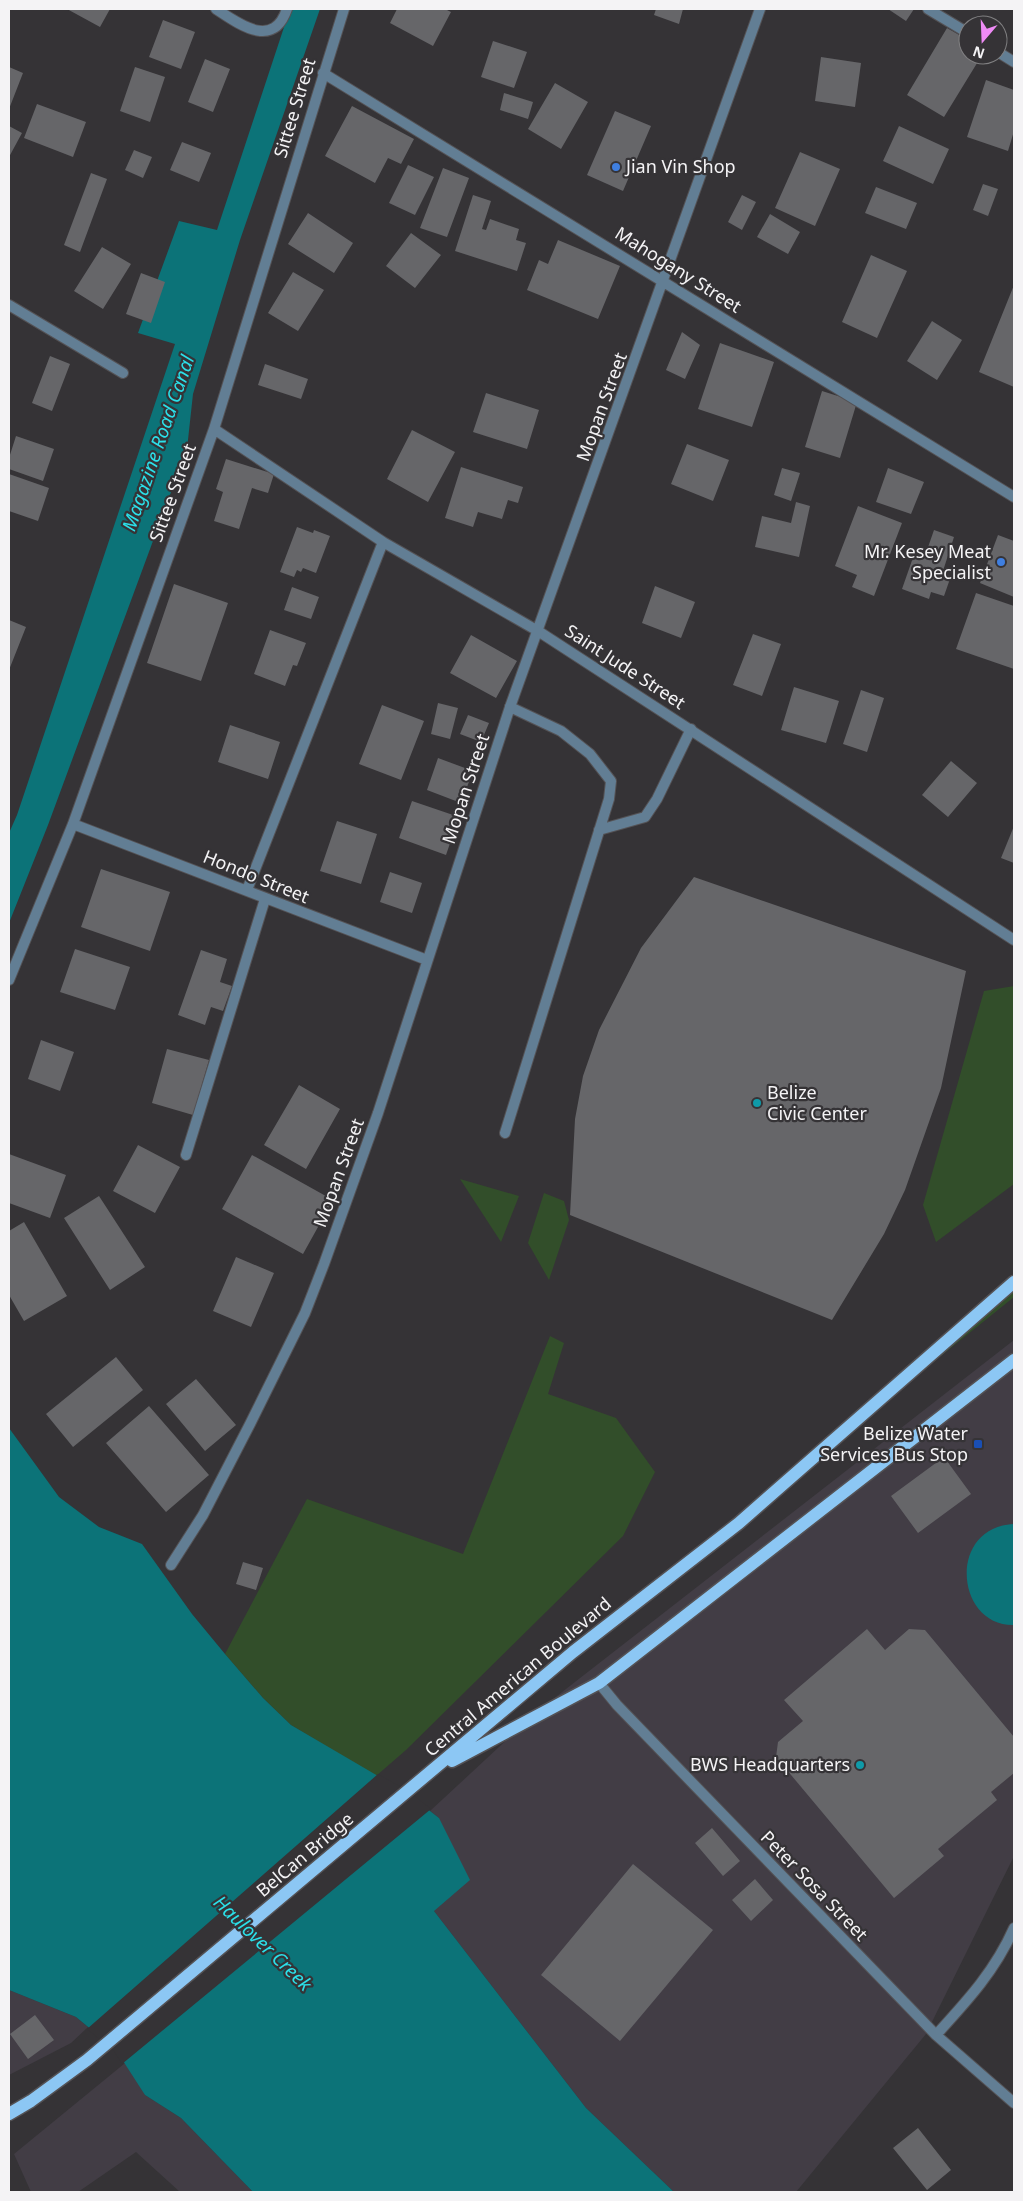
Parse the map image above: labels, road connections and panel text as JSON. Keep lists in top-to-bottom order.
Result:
{
  "streets": {
    "main road": ["Central American Boulevard", "BelCan Bridge"],
    "street": [
      "Sittee Street",
      "Mahogany Street",
      "Mopan Street",
      "Saint Jude Street",
      "Hondo Street",
      "Peter Sosa Street"
    ]
  },
  "crossings": [
    ["Sittee Street", "Mahogany Street"],
    ["Sittee Street", "Saint Jude Street"],
    ["Sittee Street", "Hondo Street"],
    ["Mahogany Street", "Mopan Street"],
    ["Mopan Street", "Saint Jude Street"],
    ["Mopan Street", "Hondo Street"],
    ["Central American Boulevard", "BelCan Bridge"],
    ["Central American Boulevard", "Peter Sosa Street"]
  ],
  "water": ["Magazine Road Canal", "Haulover Creek"],
  "places": {
    "other": [
      "Jian Vin Shop",
      "Mr. Kesey Meat Specialist",
      "Belize Civic Center",
      "BWS Headquarters"
    ],
    "transit": ["Belize Water Services Bus Stop"]
  },
  "north": "bottom"
}
